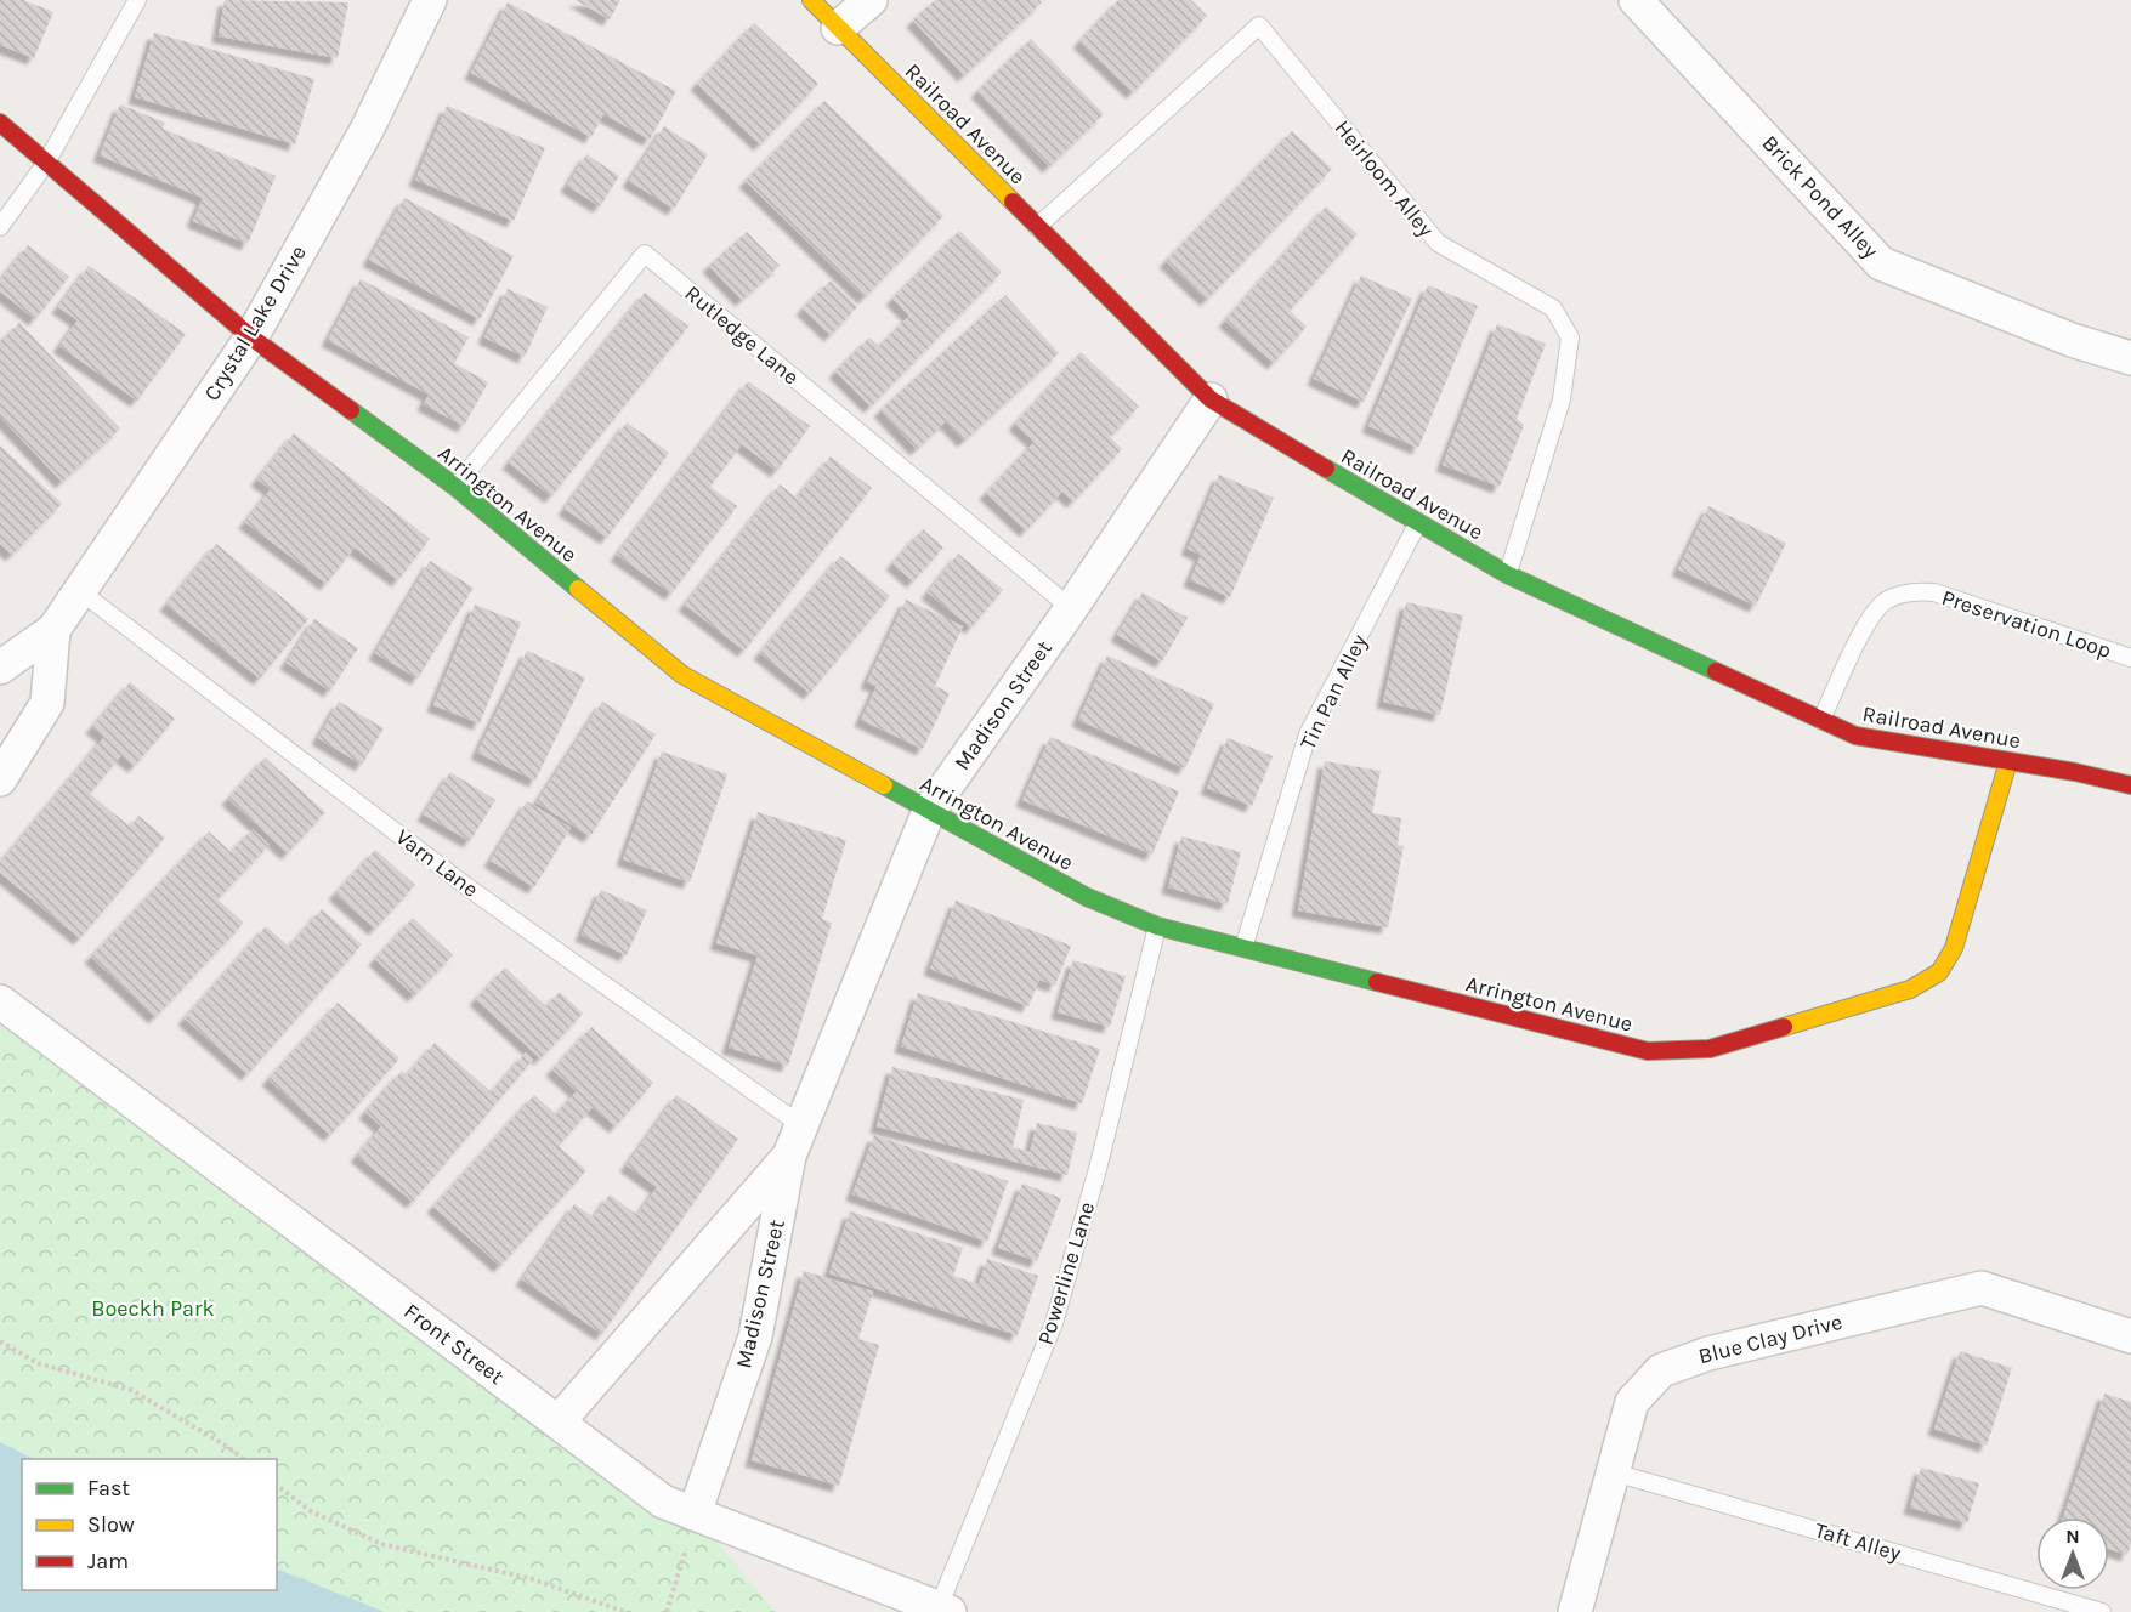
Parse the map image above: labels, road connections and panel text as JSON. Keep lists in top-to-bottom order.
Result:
{
  "streets": {
    "street": [
      "Railroad Avenue",
      "Brick Pond Alley",
      "Crystal Lake Drive",
      "Arrington Avenue",
      "Madison Street",
      "Blue Clay Drive",
      "Front Street"
    ],
    "lane": [
      "Heirloom Alley",
      "Rutledge Lane",
      "Preservation Loop",
      "Tin Pan Alley",
      "Varn Lane",
      "Powerline Lane",
      "Taft Alley"
    ]
  },
  "crossings": [
    ["Railroad Avenue", "Heirloom Alley"],
    ["Railroad Avenue", "Arrington Avenue"],
    ["Railroad Avenue", "Preservation Loop"],
    ["Railroad Avenue", "Tin Pan Alley"],
    ["Railroad Avenue", "Madison Street"],
    ["Crystal Lake Drive", "Arrington Avenue"],
    ["Crystal Lake Drive", "Varn Lane"],
    ["Rutledge Lane", "Arrington Avenue"],
    ["Rutledge Lane", "Madison Street"],
    ["Arrington Avenue", "Tin Pan Alley"],
    ["Arrington Avenue", "Madison Street"],
    ["Arrington Avenue", "Powerline Lane"],
    ["Madison Street", "Varn Lane"],
    ["Madison Street", "Front Street"],
    ["Powerline Lane", "Front Street"],
    ["Blue Clay Drive", "Taft Alley"]
  ],
  "parks": ["Boeckh Park"],
  "legend": ["Fast", "Slow", "Jam"],
  "north": "top"
}
